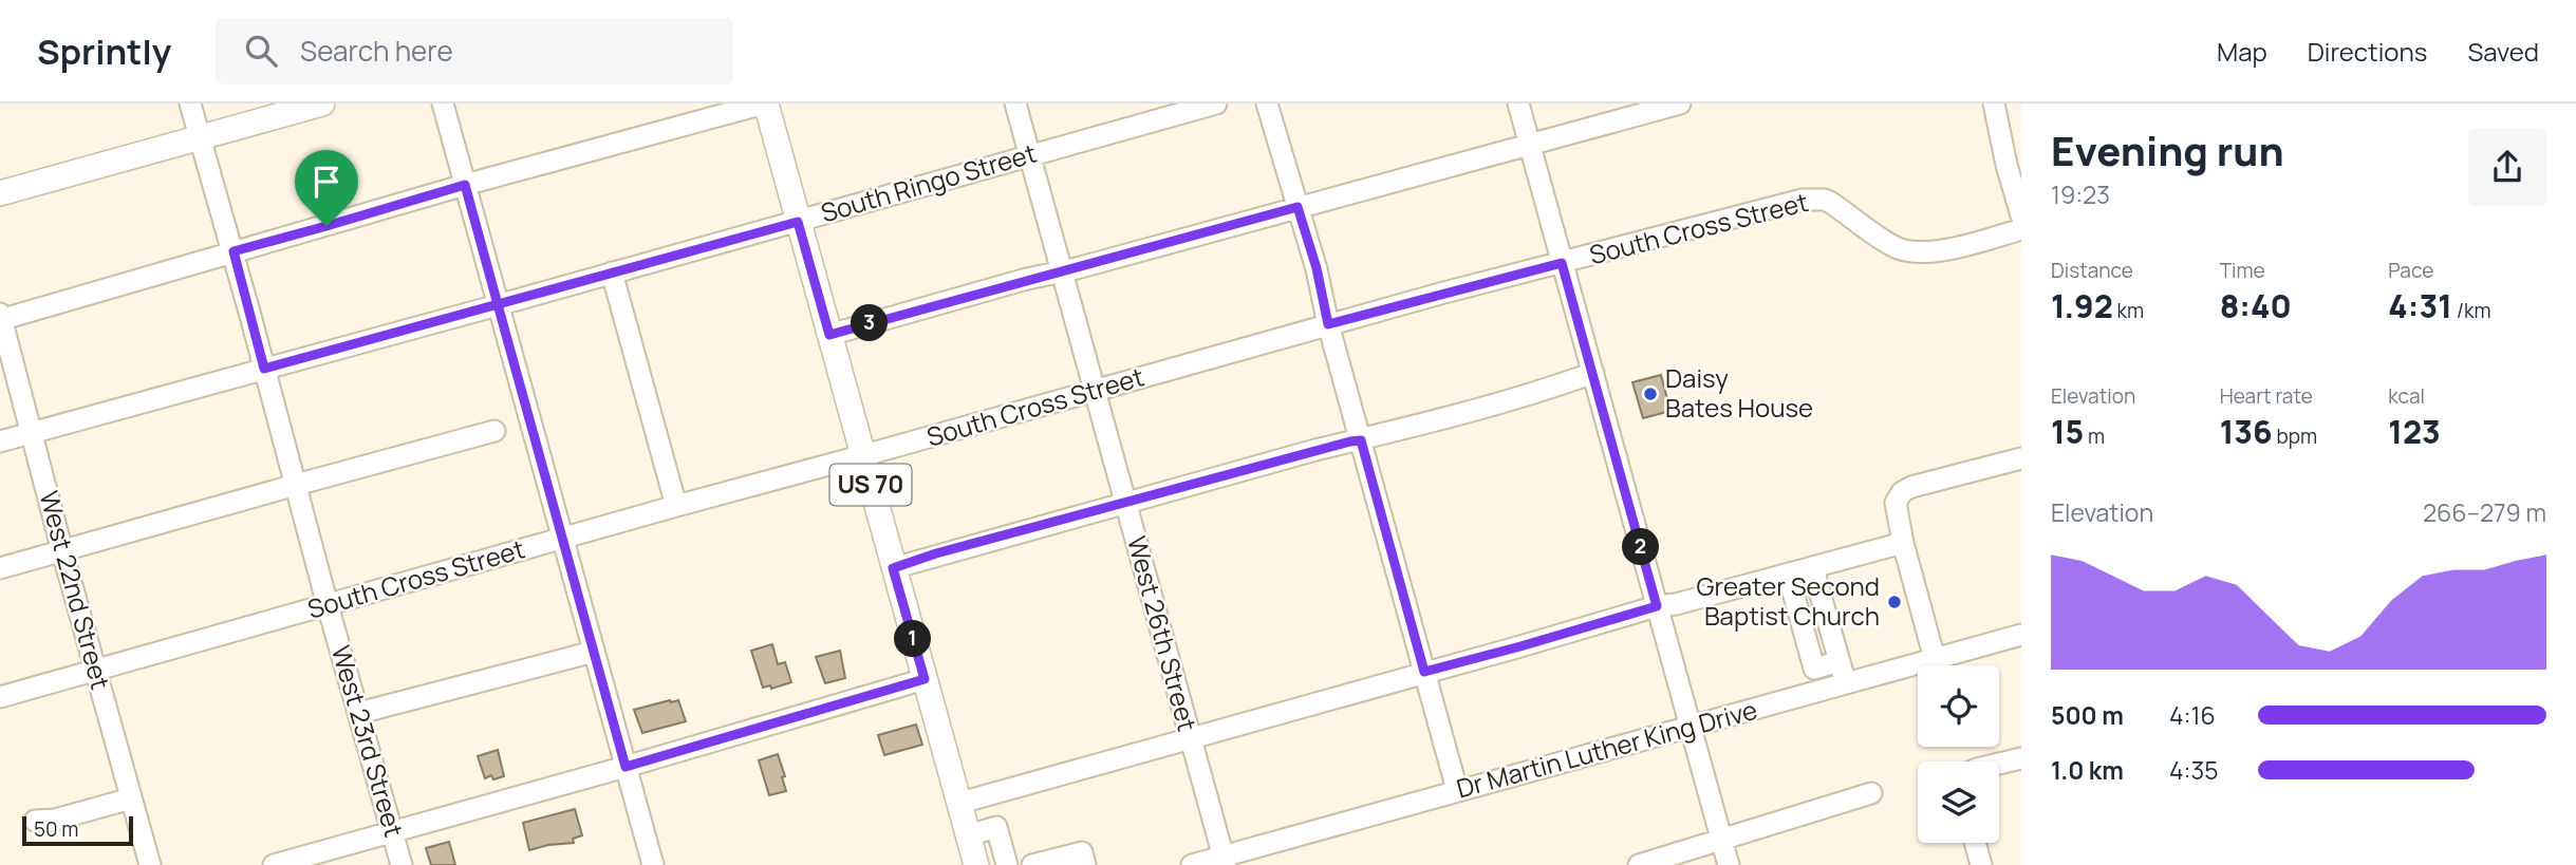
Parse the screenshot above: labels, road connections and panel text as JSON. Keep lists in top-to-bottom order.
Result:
{
  "streets": {
    "main road": ["US 70"],
    "street": [
      "South Ringo Street",
      "South Cross Street",
      "West 22nd Street",
      "West 26th Street",
      "West 23rd Street",
      "Dr Martin Luther King Drive"
    ]
  },
  "crossings": [
    ["South Ringo Street", "US 70"],
    ["South Ringo Street", "West 22nd Street"],
    ["South Ringo Street", "West 26th Street"],
    ["South Ringo Street", "West 23rd Street"],
    ["South Cross Street", "US 70"],
    ["South Cross Street", "West 22nd Street"],
    ["South Cross Street", "West 26th Street"],
    ["South Cross Street", "West 23rd Street"],
    ["West 26th Street", "Dr Martin Luther King Drive"]
  ],
  "places": ["Daisy Bates House", "Greater Second Baptist Church"],
  "scale_bar": "50 m",
  "page": {
    "header": "Sprintly",
    "search": "Search here",
    "nav": ["Map", "Directions", "Saved"],
    "heading": ["Evening run", "19:23"],
    "stats": [
      ["Distance", "1.92 km"],
      ["Time", "8:40"],
      ["Pace", "4:31 /km"],
      ["Elevation", "15 m"],
      ["Heart rate", "136 bpm"],
      ["kcal", "123"]
    ],
    "pins": ["3", "2", "1"],
    "chart": ["Elevation", "266–279 m"],
    "list": [
      {
        "name": "500 m",
        "note": "4:16"
      },
      {
        "name": "1.0 km",
        "note": "4:35"
      }
    ],
    "scale": "50 m"
  }
}
